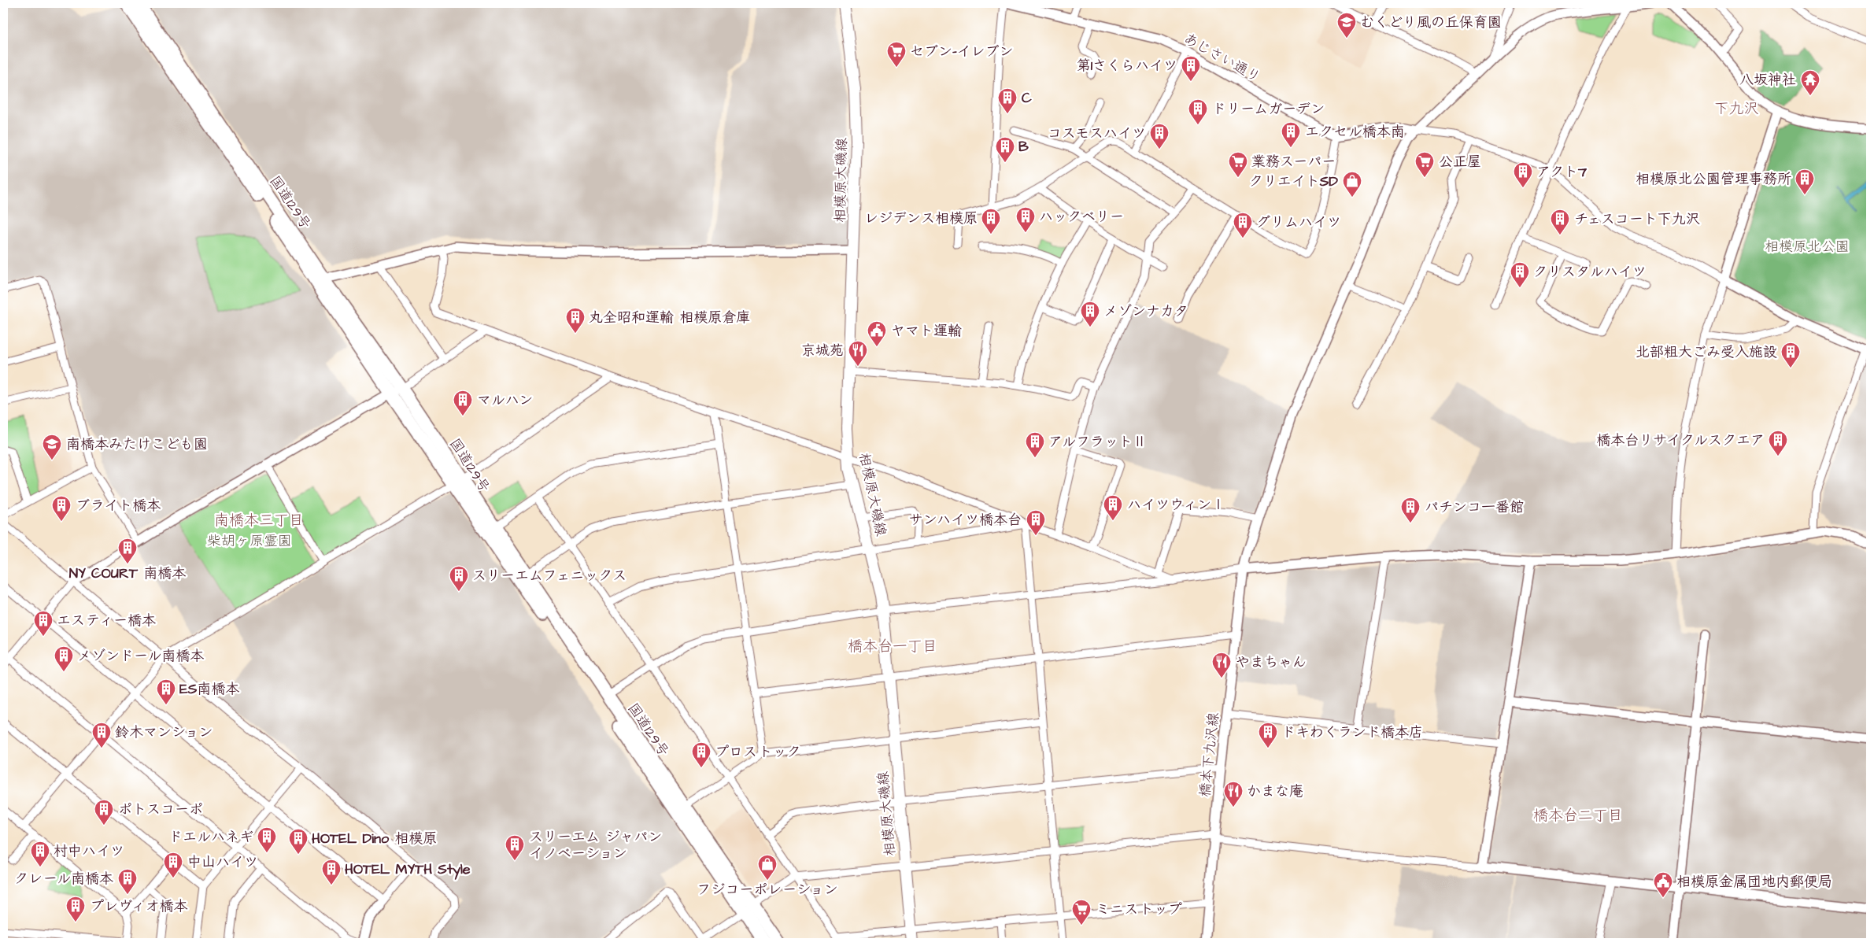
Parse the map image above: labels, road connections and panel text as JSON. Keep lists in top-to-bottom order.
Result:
{
  "streets": {
    "highway": ["国道129号"],
    "main road": ["相模原大磯線"],
    "street": ["あじさい通り", "橋本下九沢線"]
  },
  "districts": [
    "下九沢",
    "南橋本三丁目",
    "橋本台一丁目",
    "橋本台二丁目"
  ],
  "parks": ["相模原北公園", "柴胡ヶ原霊園"],
  "places": {
    "school or university": ["むくどり風の丘保育園", "南橋本みたけこども園"],
    "supermarket": [
      "セブン-イレブン",
      "業務スーパー",
      "公正屋",
      "ミニストップ"
    ],
    "building": [
      "第1さくらハイツ",
      "C",
      "ドリームガーデン",
      "エクセル橋本南",
      "コスモスハイツ",
      "B",
      "アクト7",
      "相模原北公園管理事務所",
      "ハックベリー",
      "レジデンス相模原",
      "チェスコート下九沢",
      "グリムハイツ",
      "クリスタルハイツ",
      "メゾンナカタ",
      "丸全昭和運輸 相模原倉庫",
      "北部粗大ごみ受入施設",
      "マルハン",
      "橋本台リサイクルスクエア",
      "アルフラットⅡ",
      "ハイツウィンⅠ",
      "ブライト橋本",
      "パチンコ一番館",
      "サンハイツ橋本台",
      "NY COURT 南橋本",
      "スリーエムフェニックス",
      "エスティー橋本",
      "メゾンドール南橋本",
      "ES南橋本",
      "鈴木マンション",
      "ドキわくランド橋本店",
      "プロストック",
      "ポトスコーポ",
      "ドエルハネギ",
      "HOTEL Dino 相模原",
      "スリーエム ジャパン イノベーション",
      "村中ハイツ",
      "中山ハイツ",
      "HOTEL MYTH Style",
      "クレール南橋本",
      "プレヴィオ橋本"
    ],
    "temple": ["八坂神社"],
    "shop": ["クリエイトSD", "フジコーポレーション"],
    "public building": ["ヤマト運輸", "相模原金属団地内郵便局"],
    "restaurant": ["京城苑", "やまちゃん", "かまな庵"]
  }
}
